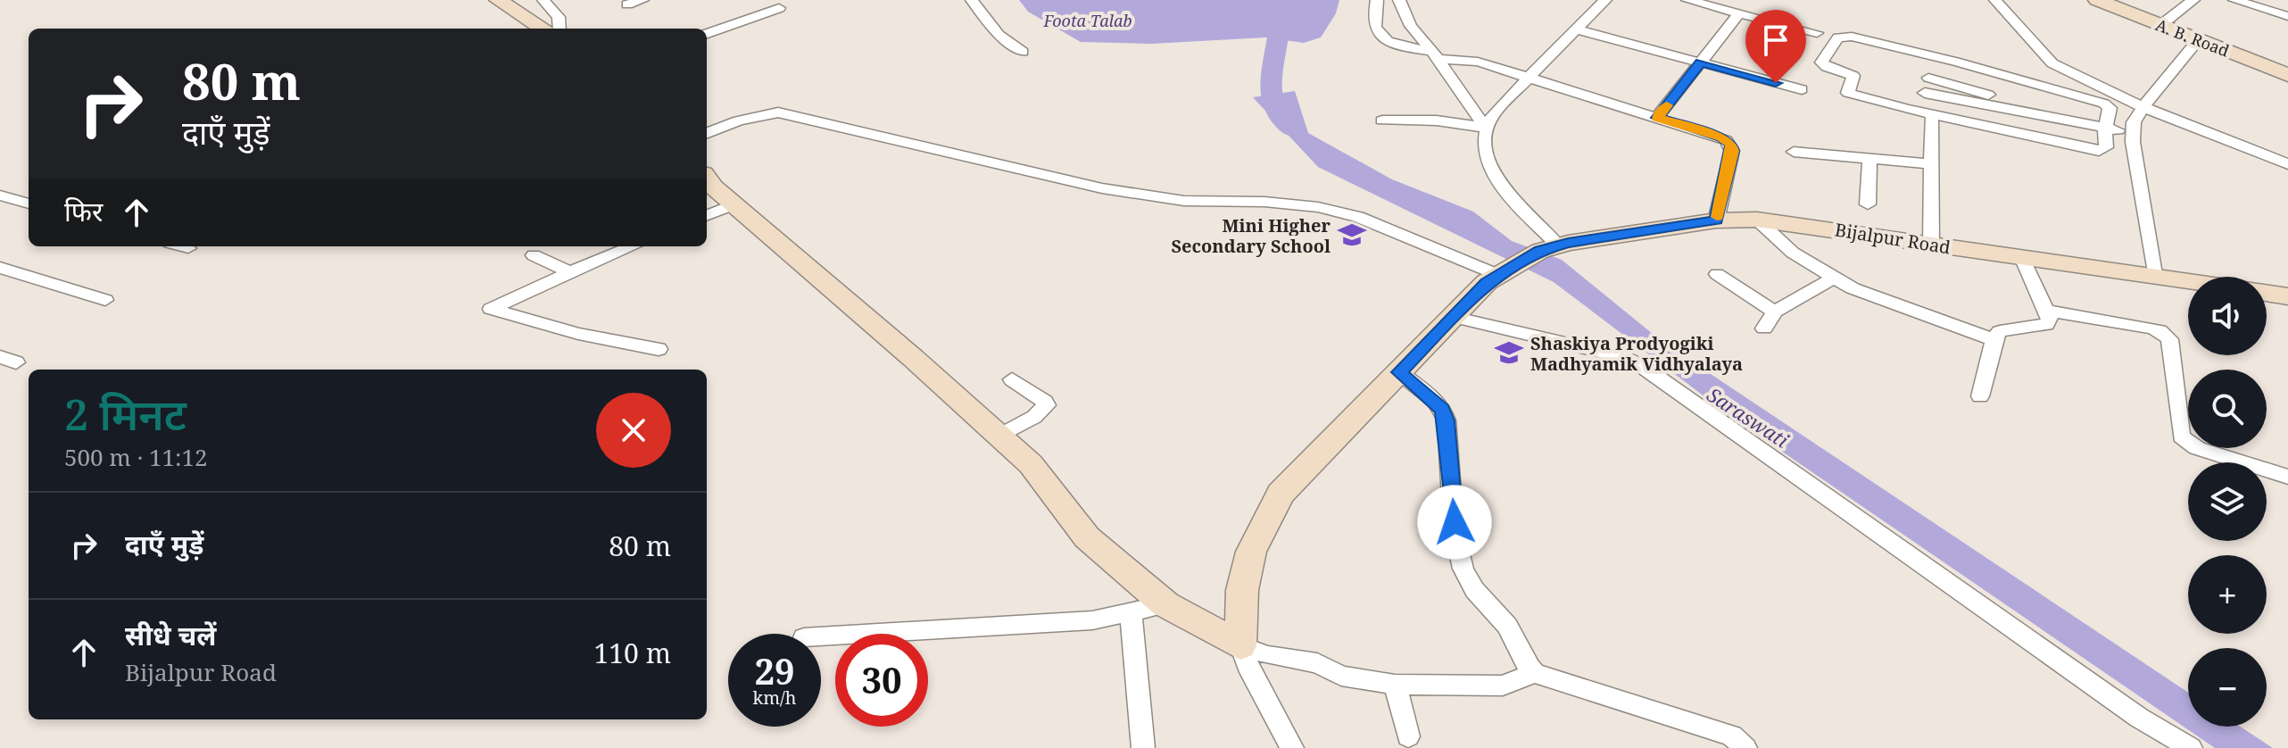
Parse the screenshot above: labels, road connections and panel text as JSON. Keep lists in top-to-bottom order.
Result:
{
  "streets": {
    "main road": ["A. B. Road", "Bijalpur Road"]
  },
  "water": ["Foota Talab", "Saraswati"],
  "places": {
    "school or university": ["Mini Higher Secondary School", "Shaskiya Prodyogiki Madhyamik Vidhyalaya"]
  },
  "page": {
    "turn": ["80 m", "दाएँ मुड़ें"],
    "then": "फिर",
    "map_buttons": ["+", "−"],
    "heading": ["2 मिनट", "500 m · 11:12"],
    "list": [
      {
        "name": "दाएँ मुड़ें",
        "value": "80 m"
      },
      {
        "name": "सीधे चलें",
        "note": "Bijalpur Road",
        "value": "110 m"
      }
    ],
    "speed": "29 km/h",
    "limit": "30"
  }
}
